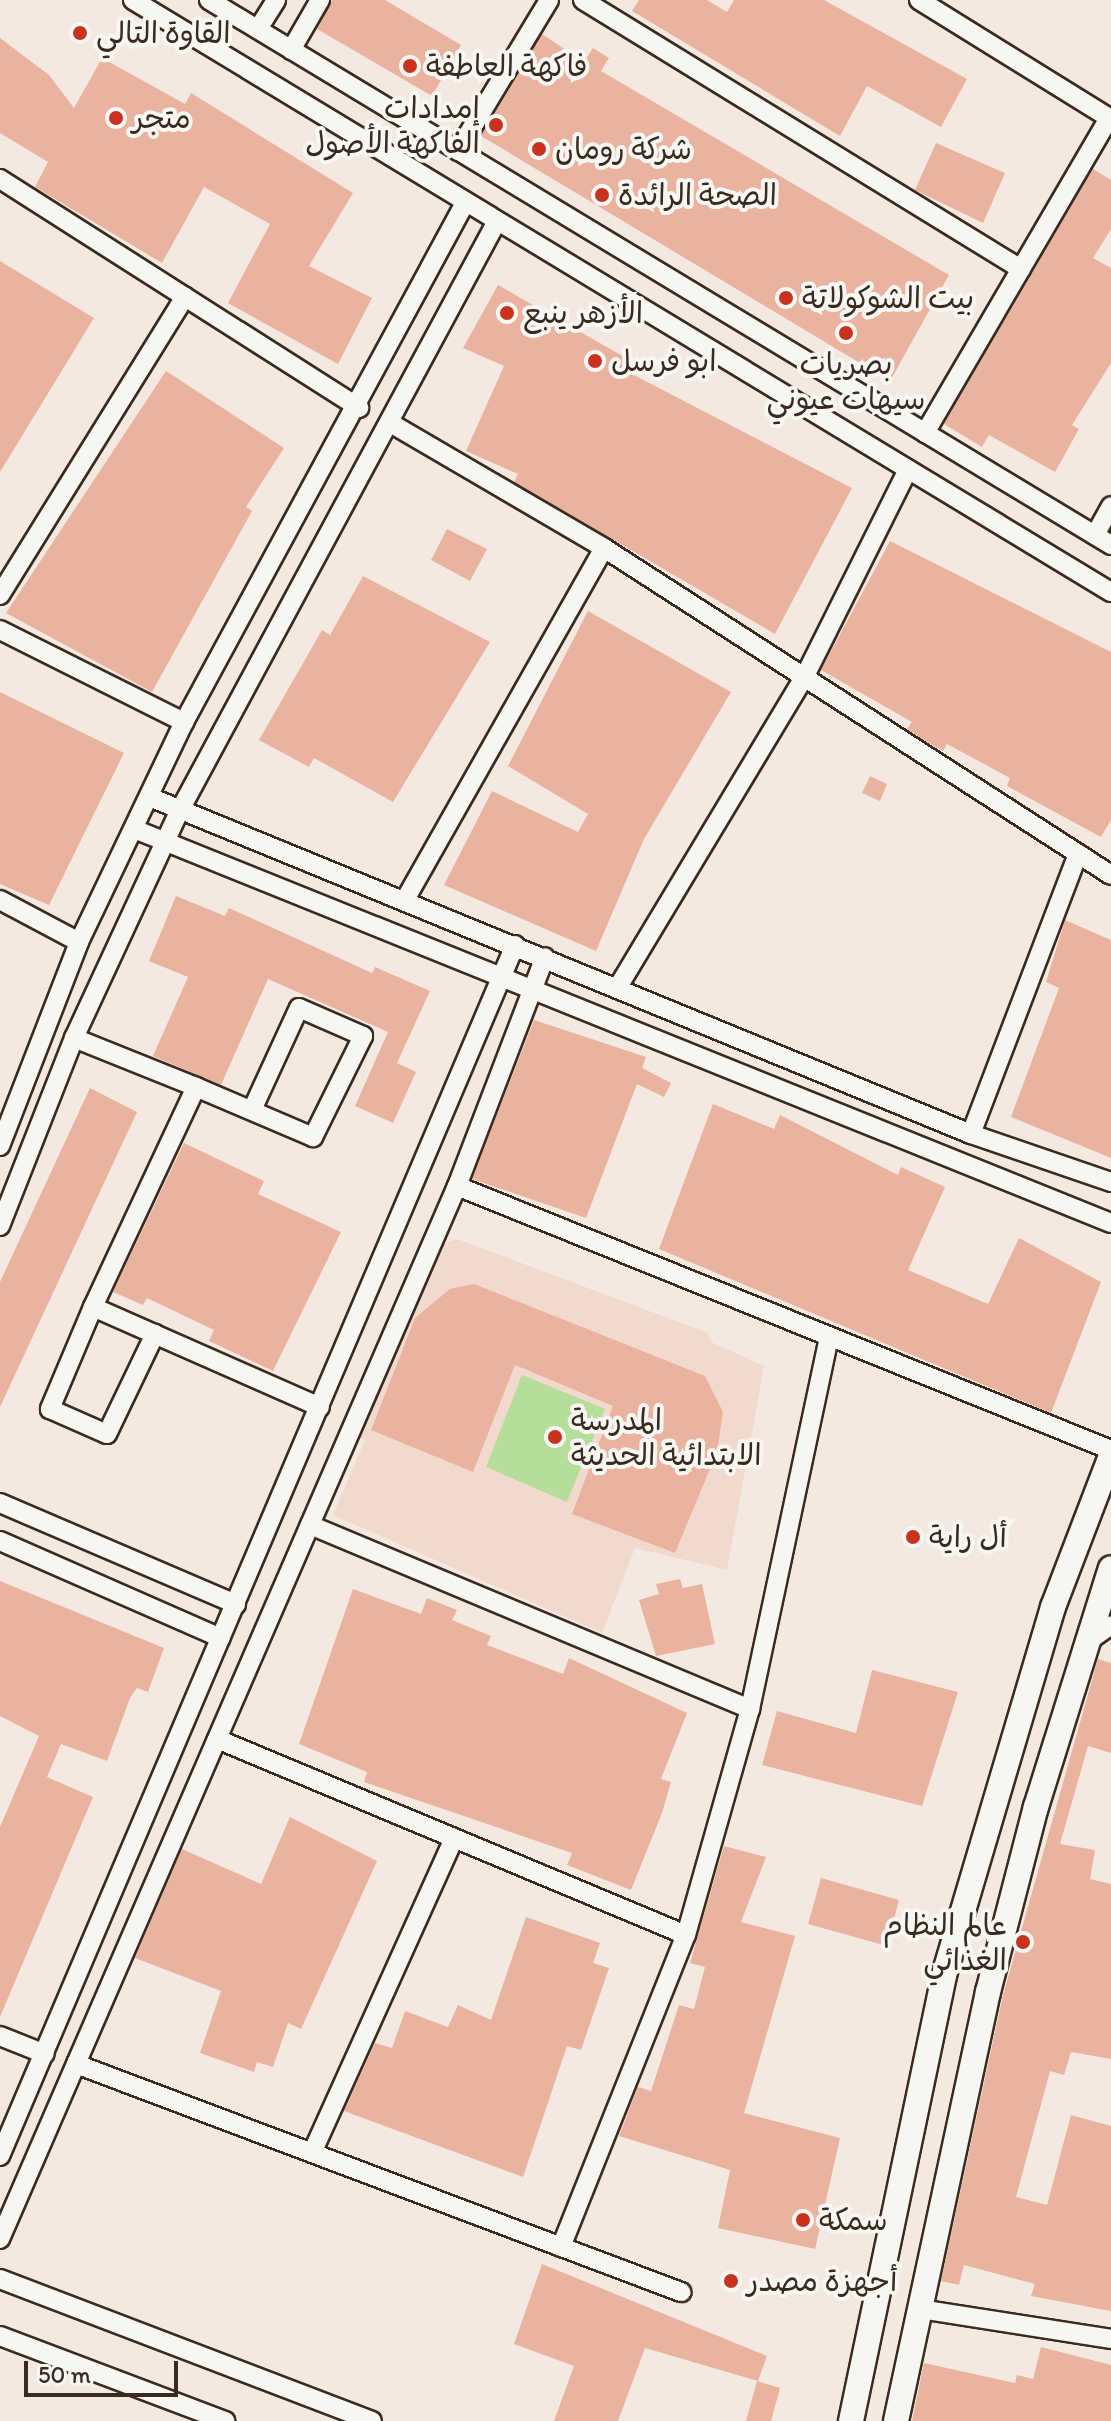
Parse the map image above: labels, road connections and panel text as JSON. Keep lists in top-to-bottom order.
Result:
{
  "places": [
    "القاوة التالي",
    "فاكهة العاطفة",
    "متجر",
    "إمدادات الفاكهة الأصول",
    "شركة رومان",
    "الصحة الرائدة",
    "بيت الشوكولاتة",
    "الأزهر ينبع",
    "بصريات سيهات عيوني",
    "ابو فرسل",
    "المدرسة الابتدائية الحديثة",
    "أل راية",
    "عالم النظام الغذائي",
    "سمكة",
    "أجهزة مصدر"
  ],
  "scale_bar": "50 m"
}
